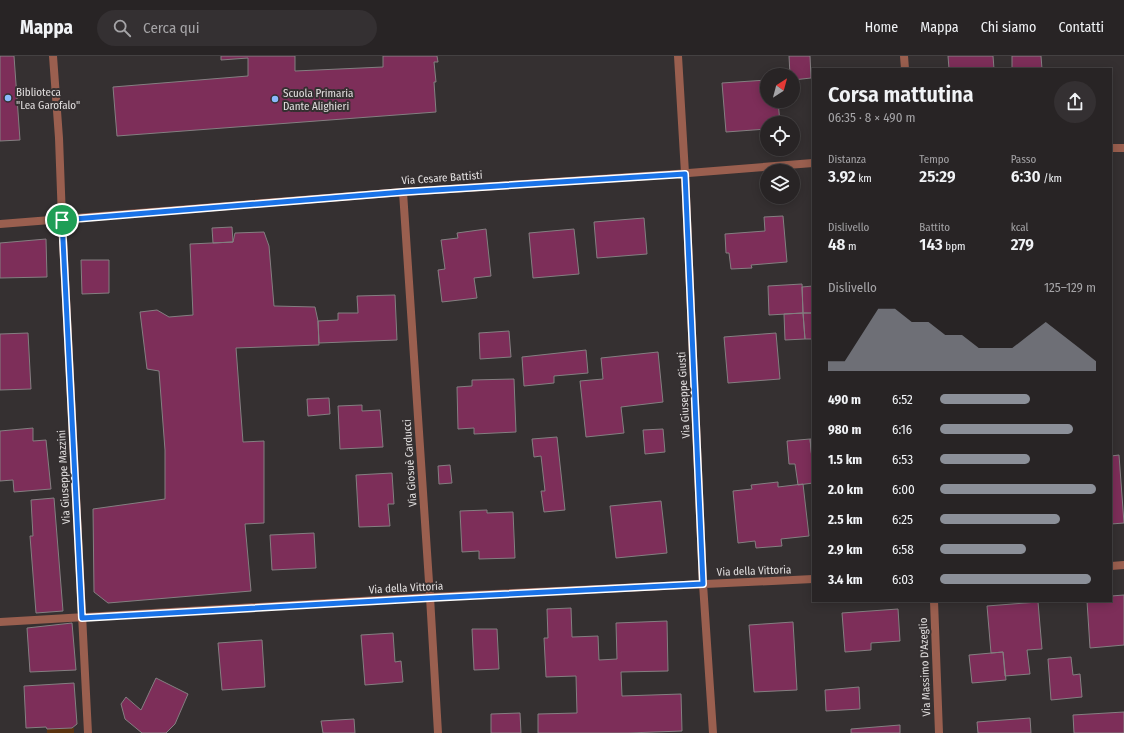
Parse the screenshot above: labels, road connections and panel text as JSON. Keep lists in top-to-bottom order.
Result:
{
  "streets": {
    "street": [
      "Via Cesare Battisti",
      "Via Giuseppe Giusti",
      "Via Giosuè Carducci",
      "Via Giuseppe Mazzini",
      "Via della Vittoria",
      "Via Massimo D'Azeglio"
    ]
  },
  "crossings": [
    ["Via Cesare Battisti", "Via Giuseppe Giusti"],
    ["Via Cesare Battisti", "Via Giosuè Carducci"],
    ["Via Cesare Battisti", "Via Giuseppe Mazzini"],
    ["Via Giuseppe Giusti", "Via della Vittoria"],
    ["Via Giosuè Carducci", "Via della Vittoria"],
    ["Via Giuseppe Mazzini", "Via della Vittoria"]
  ],
  "places": ["Biblioteca \"Lea Garofalo\"", "Scuola Primaria Dante Alighieri"],
  "north": "top right",
  "page": {
    "header": "Mappa",
    "search": "Cerca qui",
    "nav": [
      "Home",
      "Mappa",
      "Chi siamo",
      "Contatti"
    ],
    "heading": ["Corsa mattutina", "06:35 · 8 × 490 m"],
    "stats": [
      ["Distanza", "3.92 km"],
      ["Tempo", "25:29"],
      ["Passo", "6:30 /km"],
      ["Dislivello", "48 m"],
      ["Battito", "143 bpm"],
      ["kcal", "279"]
    ],
    "chart": ["Dislivello", "125–129 m"],
    "list": [
      {
        "name": "490 m",
        "note": "6:52"
      },
      {
        "name": "980 m",
        "note": "6:16"
      },
      {
        "name": "1.5 km",
        "note": "6:53"
      },
      {
        "name": "2.0 km",
        "note": "6:00"
      },
      {
        "name": "2.5 km",
        "note": "6:25"
      },
      {
        "name": "2.9 km",
        "note": "6:58"
      },
      {
        "name": "3.4 km",
        "note": "6:03"
      }
    ]
  }
}
